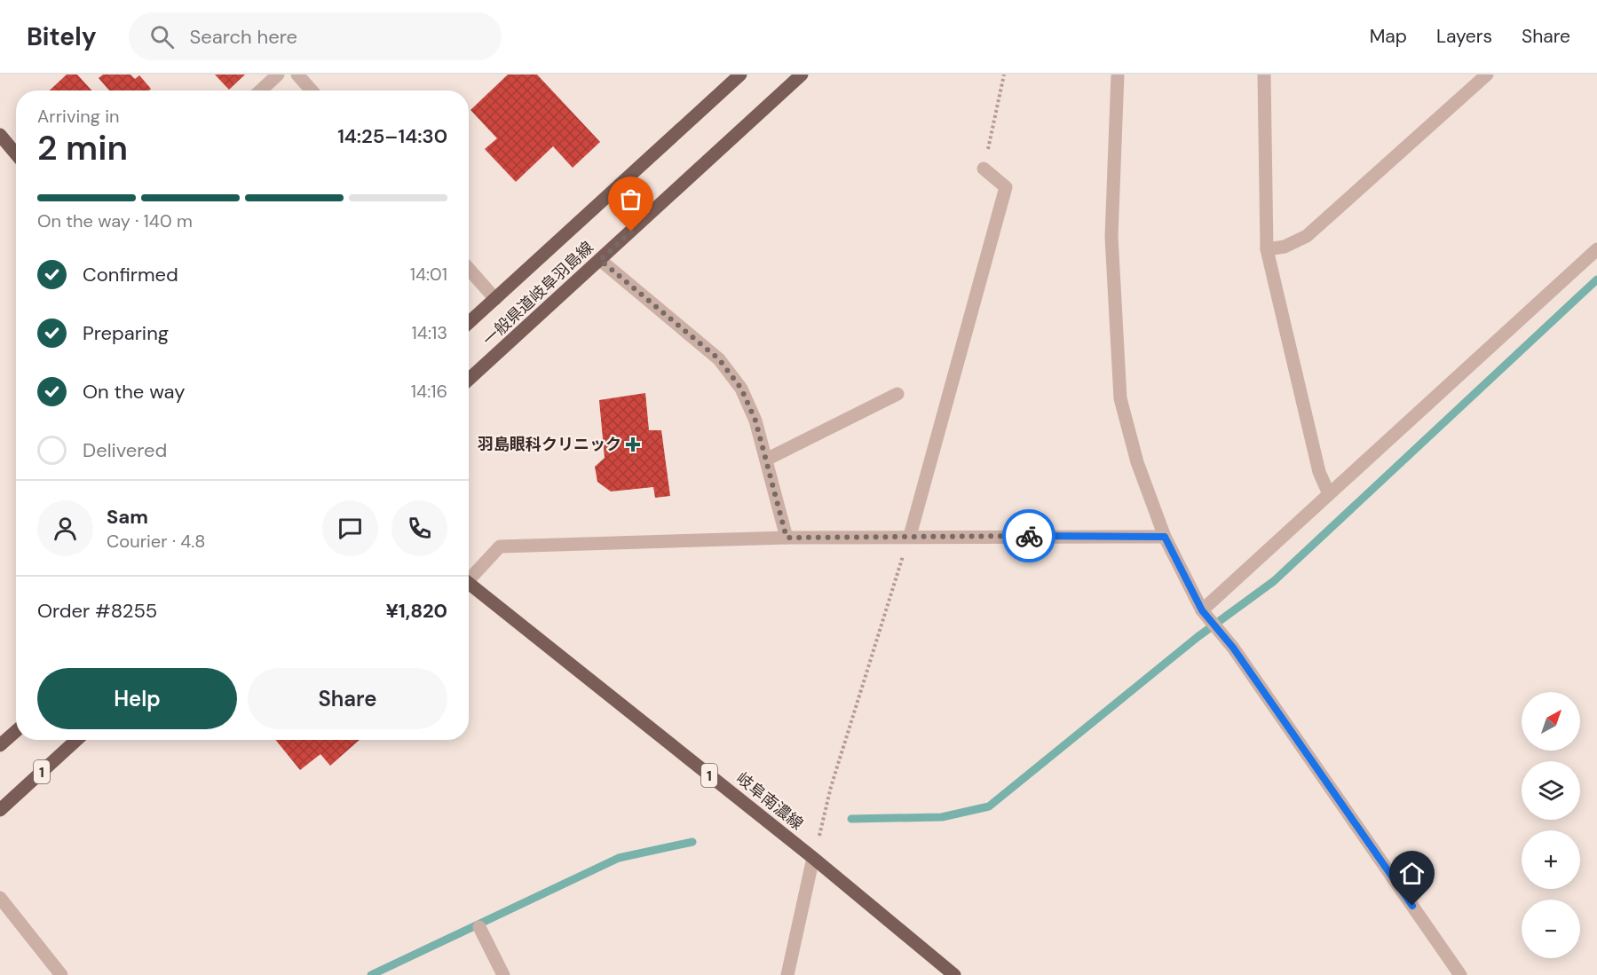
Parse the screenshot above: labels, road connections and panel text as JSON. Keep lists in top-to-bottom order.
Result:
{
  "streets": {
    "main road": ["一般県道岐阜羽島線", "1", "岐阜南濃線"]
  },
  "places": {
    "health": ["羽島眼科クリニック"]
  },
  "north": "top right",
  "page": {
    "header": "Bitely",
    "search": "Search here",
    "nav": ["Map", "Layers", "Share"],
    "heading": ["2 min", "Arriving in", "14:25–14:30"],
    "panel": [
      "Sam",
      "Courier · 4.8",
      "Order #8255",
      "¥1,820"
    ],
    "bar": "On the way · 140 m",
    "list": [
      ["Confirmed", "14:01"],
      ["Preparing", "14:13"],
      ["On the way", "14:16"],
      "Delivered"
    ],
    "buttons": ["Help", "Share"],
    "map_buttons": ["+", "−"]
  }
}
